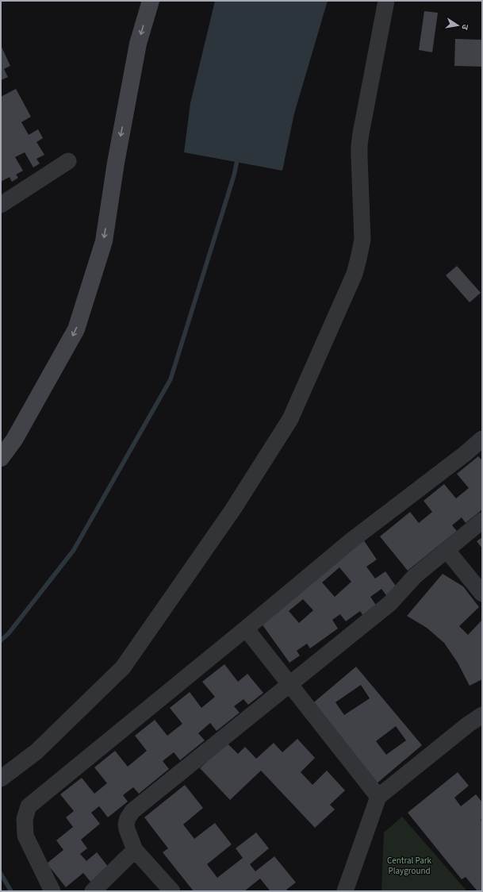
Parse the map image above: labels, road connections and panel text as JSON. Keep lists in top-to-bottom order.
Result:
{
  "parks": ["Central Park Playground"],
  "north": "right"
}
